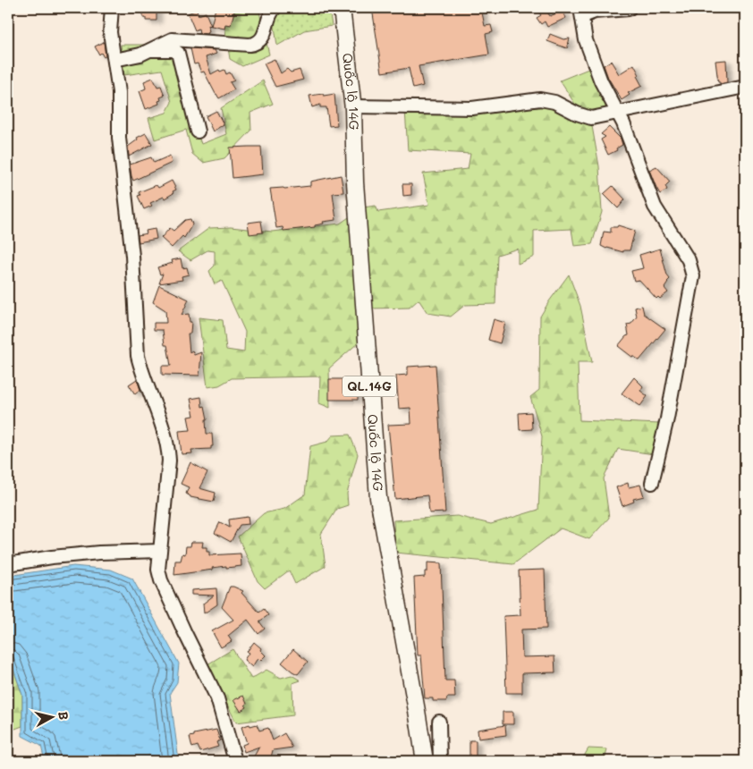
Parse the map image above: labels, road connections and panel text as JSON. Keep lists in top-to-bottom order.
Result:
{
  "streets": {
    "main road": ["Quốc lộ 14G", "QL.14G"]
  },
  "north": "right"
}
